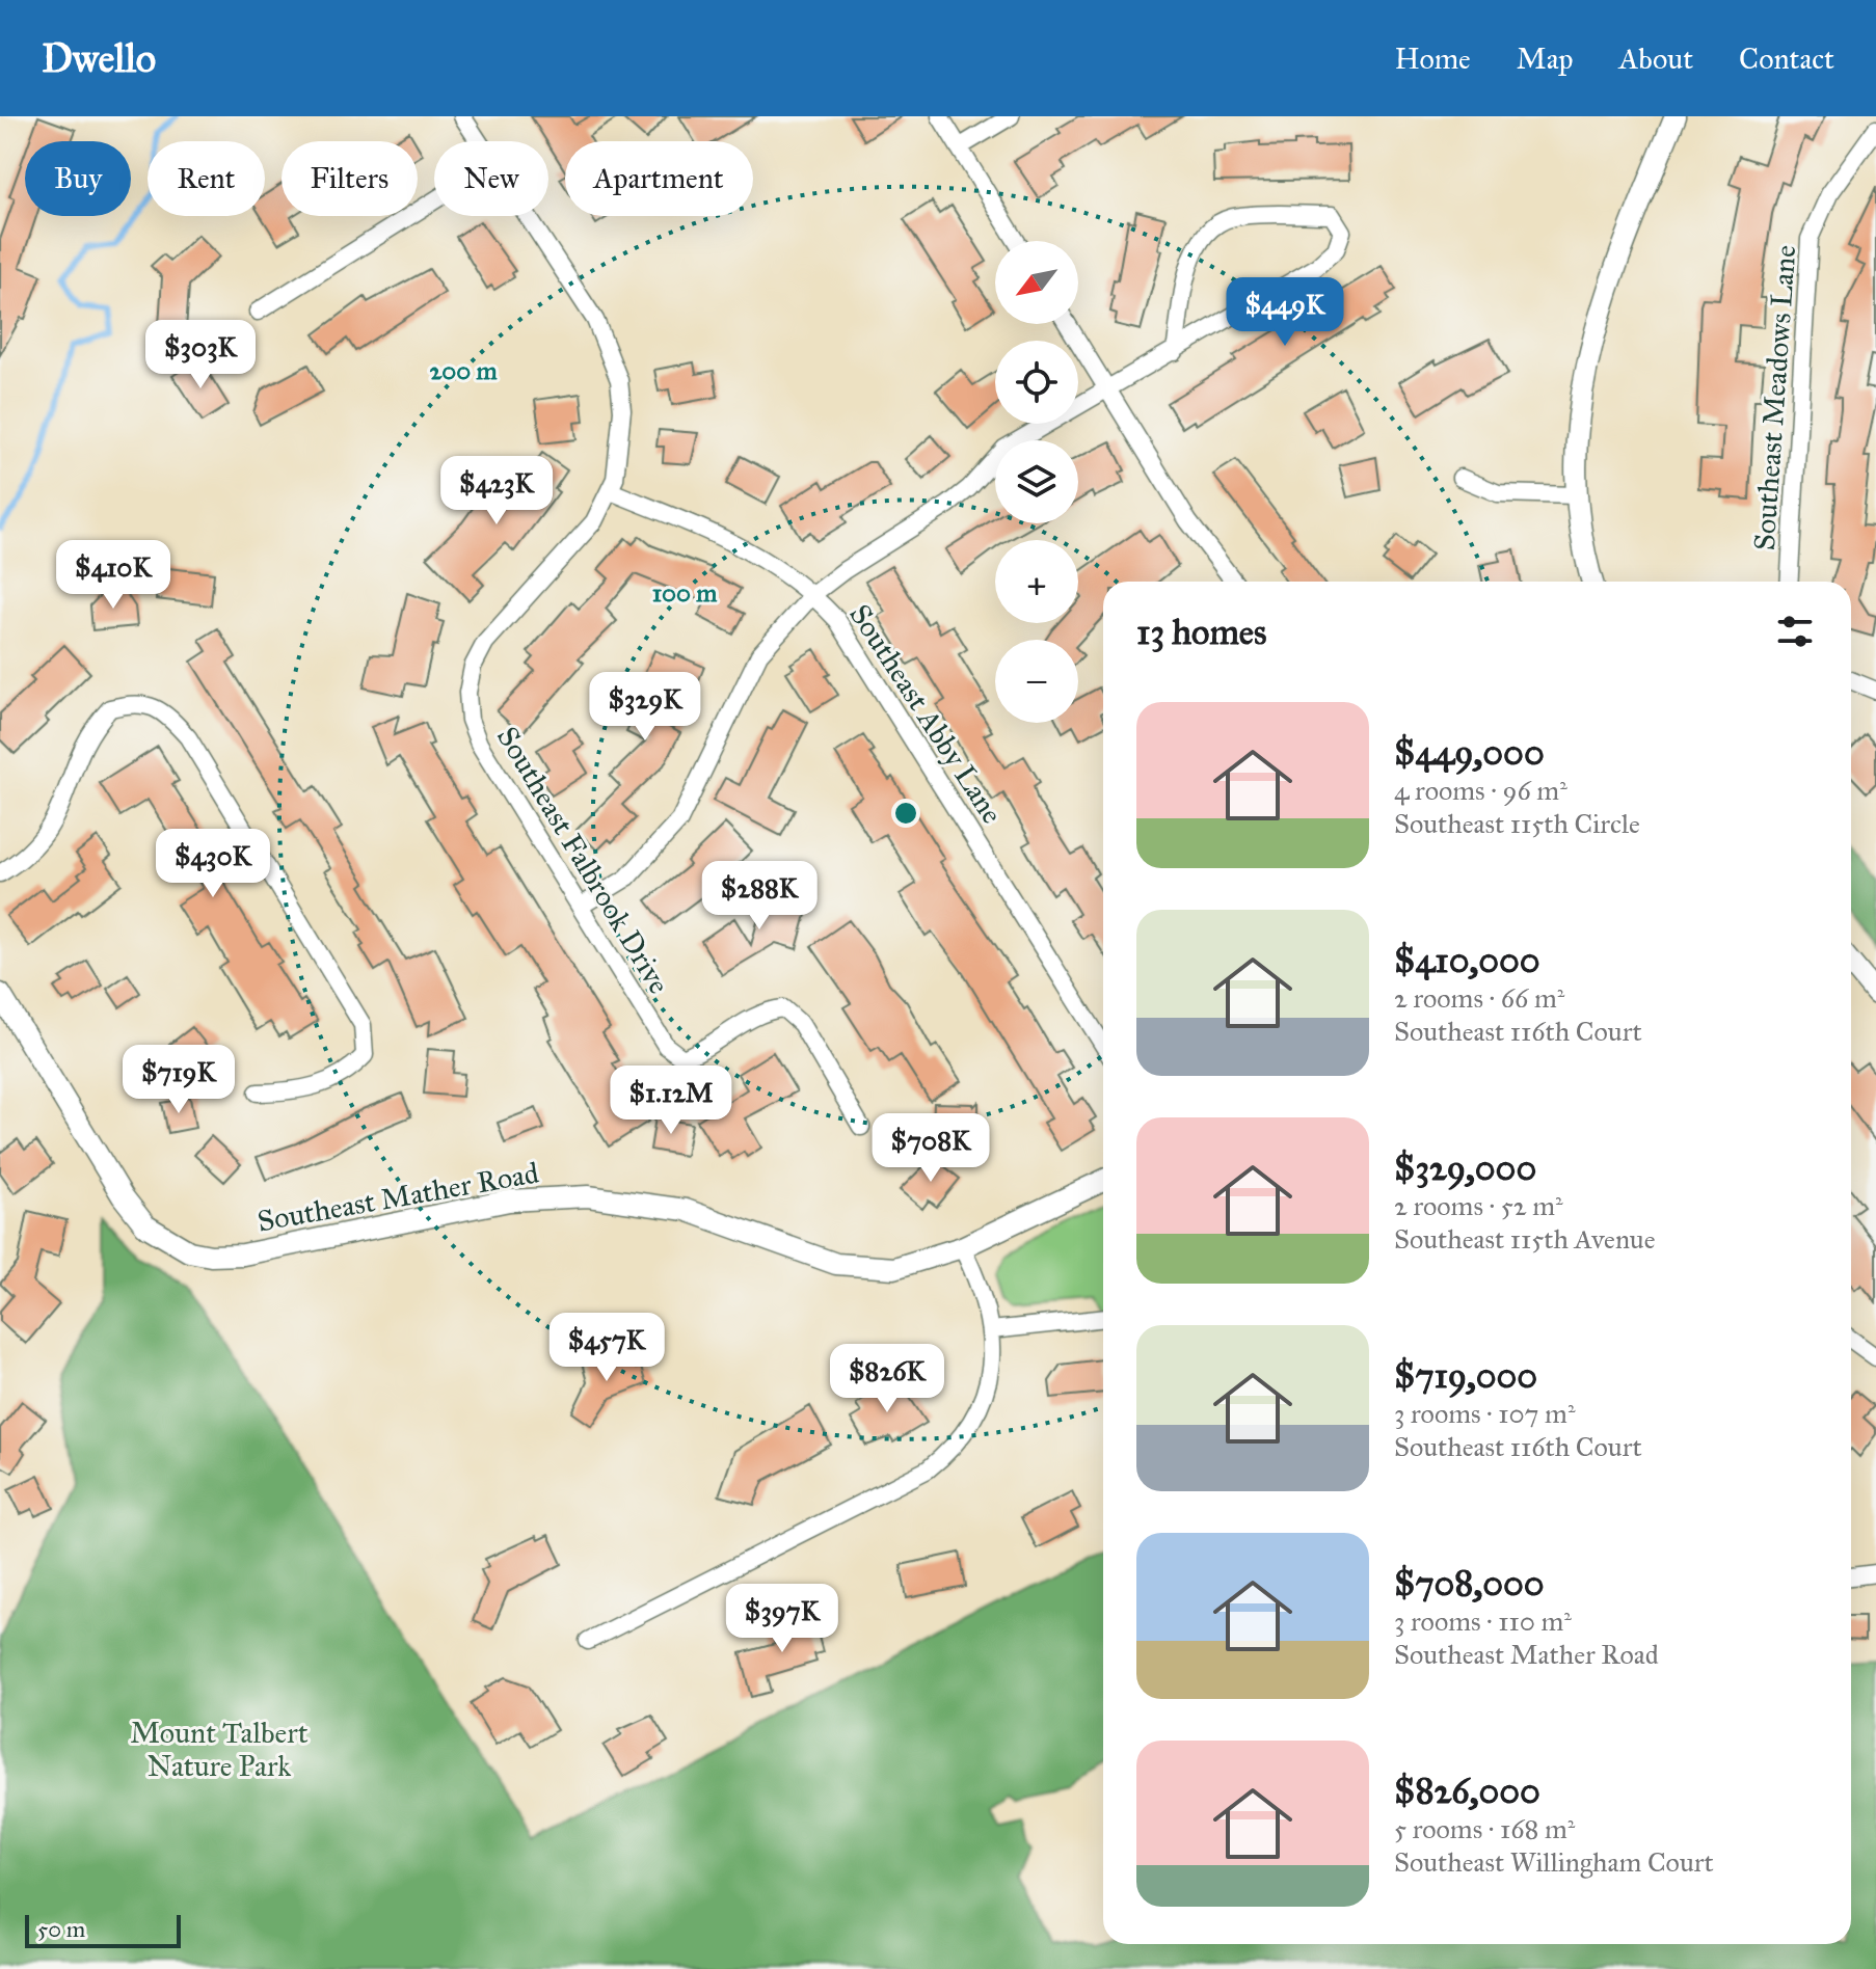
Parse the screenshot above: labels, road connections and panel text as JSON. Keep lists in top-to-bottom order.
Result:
{
  "streets": {
    "street": [
      "Southeast Meadows Lane",
      "Southeast Abby Lane",
      "Southeast Falbrook Drive",
      "Southeast Mather Road"
    ]
  },
  "crossings": [
    ["Southeast Abby Lane", "Southeast Falbrook Drive"]
  ],
  "parks": ["Mount Talbert Nature Park"],
  "scale_bar": "50 m",
  "north": "bottom left",
  "page": {
    "header": "Dwello",
    "nav": [
      "Home",
      "Map",
      "About",
      "Contact"
    ],
    "chip": [
      "Buy",
      "Rent",
      "Filters",
      "New",
      "Apartment"
    ],
    "map_buttons": ["+", "−"],
    "price": [
      "$449K",
      "$303K",
      "$423K",
      "$410K",
      "$329K",
      "$430K",
      "$288K",
      "$719K",
      "$1.12M",
      "$708K",
      "$457K",
      "$826K",
      "$397K"
    ],
    "heading": "13 homes",
    "list": [
      {
        "name": "$449,000",
        "note": "4 rooms · 96 m² · Southeast 115th Circle"
      },
      {
        "name": "$410,000",
        "note": "2 rooms · 66 m² · Southeast 116th Court"
      },
      {
        "name": "$329,000",
        "note": "2 rooms · 52 m² · Southeast 115th Avenue"
      },
      {
        "name": "$719,000",
        "note": "3 rooms · 107 m² · Southeast 116th Court"
      },
      {
        "name": "$708,000",
        "note": "3 rooms · 110 m² · Southeast Mather Road"
      },
      {
        "name": "$826,000",
        "note": "5 rooms · 168 m² · Southeast Willingham Court"
      }
    ],
    "scale": "50 m"
  },
  "rings": ["200 m", "100 m"]
}
